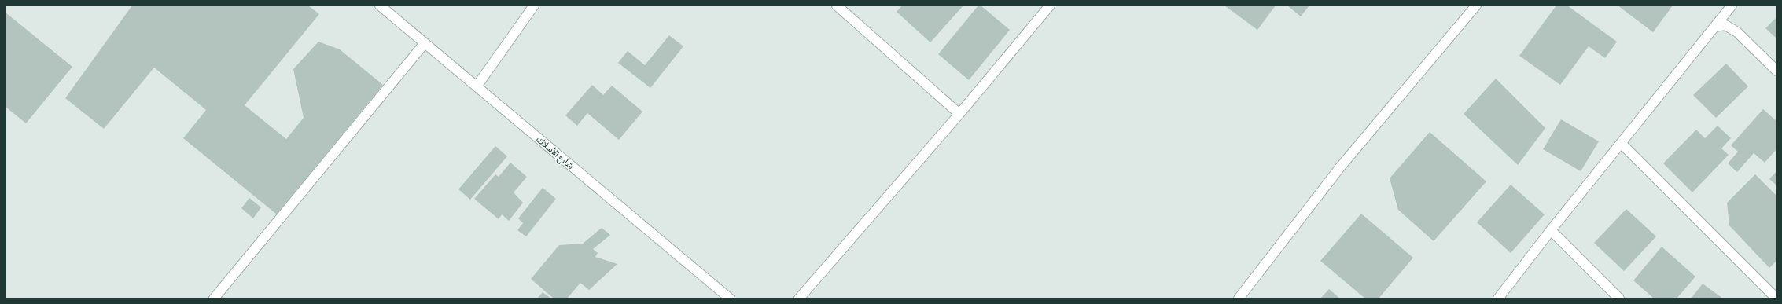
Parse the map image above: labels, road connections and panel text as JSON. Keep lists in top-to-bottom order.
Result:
{
  "streets": {
    "street": ["شارع الأسلاك"]
  }
}
